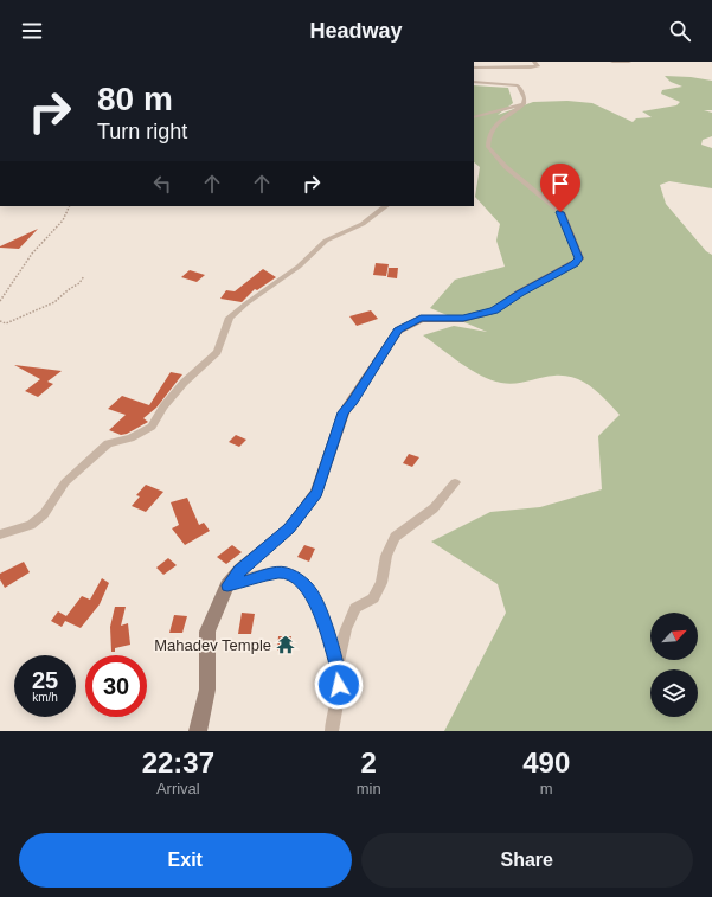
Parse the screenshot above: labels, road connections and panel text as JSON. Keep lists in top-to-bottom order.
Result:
{
  "places": {
    "temple": ["Mahadev Temple"]
  },
  "north": "top right",
  "page": {
    "header": "Headway",
    "turn": ["80 m", "Turn right"],
    "speed": "25 km/h",
    "limit": "30",
    "eta": [
      "22:37",
      "Arrival",
      "2",
      "min",
      "490",
      "m"
    ],
    "buttons": ["Exit", "Share"]
  }
}
